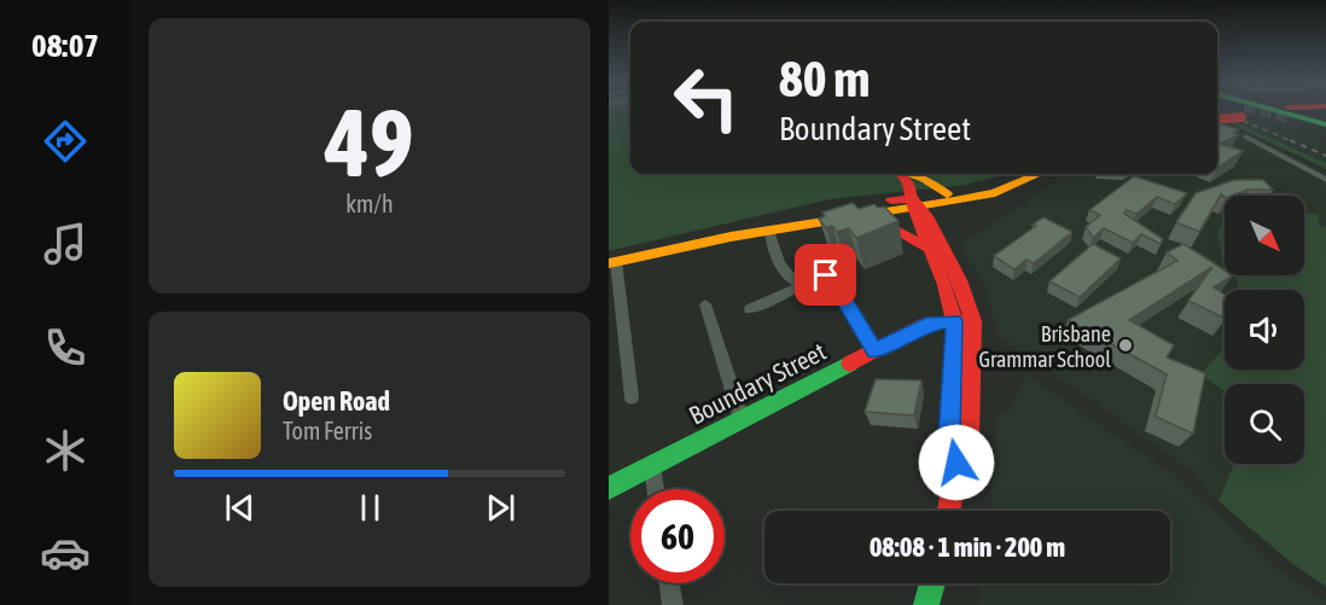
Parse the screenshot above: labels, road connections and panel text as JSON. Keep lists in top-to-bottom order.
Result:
{
  "streets": {
    "main road": ["Boundary Street"]
  },
  "places": ["Brisbane Grammar School"],
  "north": "bottom right",
  "page": {
    "tabs": "08:07",
    "tile": ["49", "km/h"],
    "turn": ["80 m", "Boundary Street"],
    "song": ["Open Road", "Tom Ferris"],
    "limit": "60",
    "trip": "08:08 · 1 min · 200 m"
  }
}
